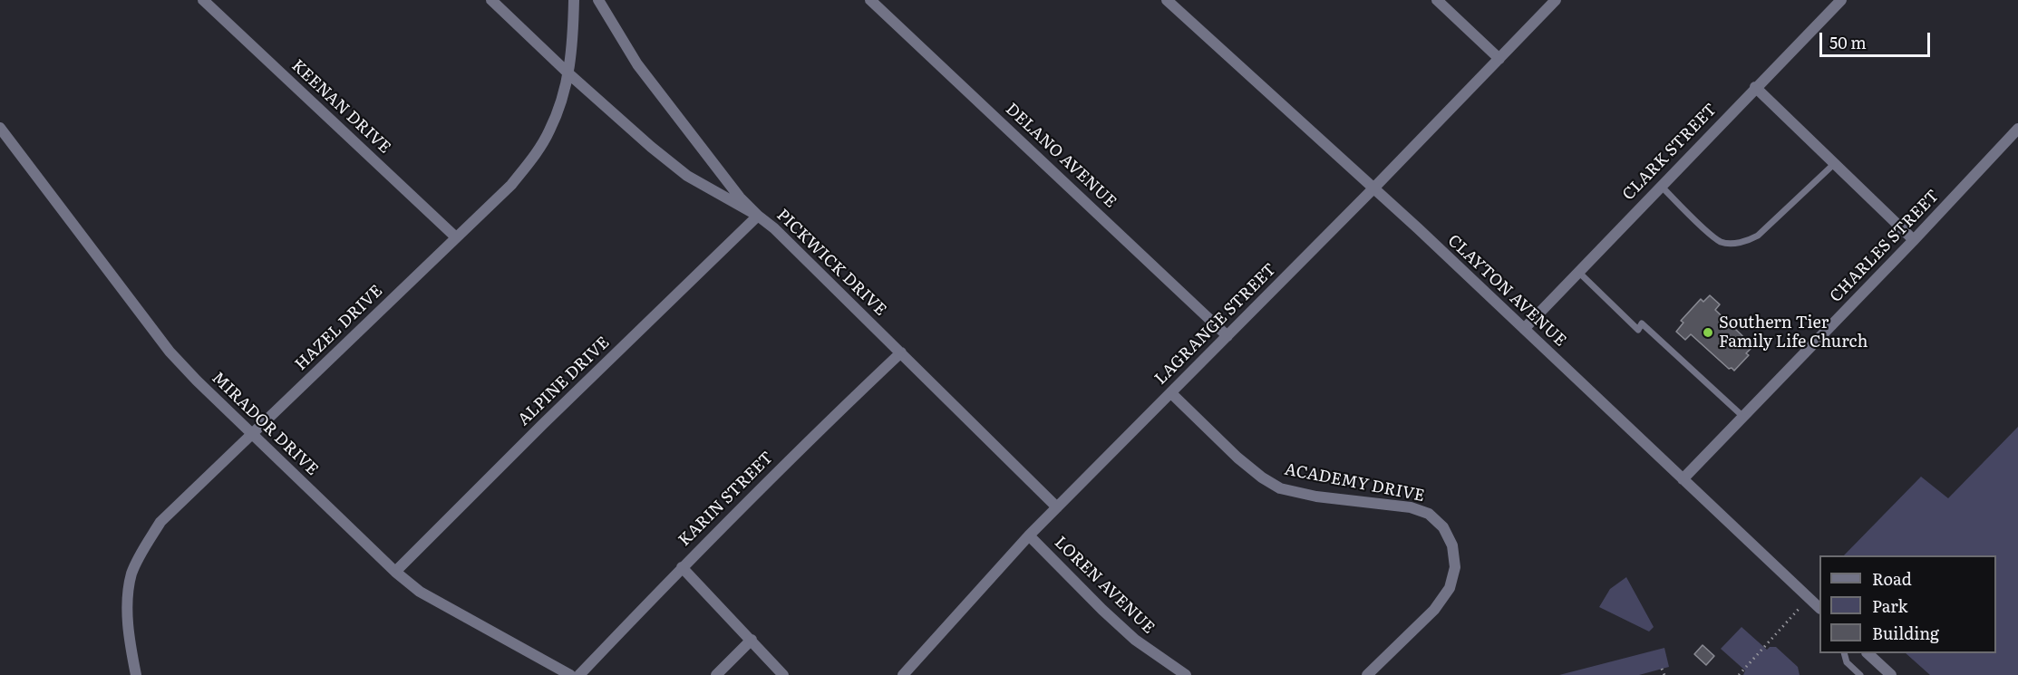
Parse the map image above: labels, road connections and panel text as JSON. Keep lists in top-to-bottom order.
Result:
{
  "streets": {
    "street": [
      "KEENAN DRIVE",
      "CLARK STREET",
      "DELANO AVENUE",
      "CHARLES STREET",
      "PICKWICK DRIVE",
      "CLAYTON AVENUE",
      "LAGRANGE STREET",
      "HAZEL DRIVE",
      "ALPINE DRIVE",
      "MIRADOR DRIVE",
      "ACADEMY DRIVE",
      "KARIN STREET",
      "LOREN AVENUE"
    ]
  },
  "crossings": [
    ["KEENAN DRIVE", "HAZEL DRIVE"],
    ["CLARK STREET", "CLAYTON AVENUE"],
    ["DELANO AVENUE", "LAGRANGE STREET"],
    ["CHARLES STREET", "CLAYTON AVENUE"],
    ["PICKWICK DRIVE", "LAGRANGE STREET"],
    ["PICKWICK DRIVE", "HAZEL DRIVE"],
    ["PICKWICK DRIVE", "ALPINE DRIVE"],
    ["PICKWICK DRIVE", "KARIN STREET"],
    ["CLAYTON AVENUE", "LAGRANGE STREET"],
    ["LAGRANGE STREET", "ACADEMY DRIVE"],
    ["LAGRANGE STREET", "LOREN AVENUE"],
    ["HAZEL DRIVE", "MIRADOR DRIVE"],
    ["ALPINE DRIVE", "MIRADOR DRIVE"]
  ],
  "places": ["Southern Tier Family Life Church"],
  "legend": ["Road", "Park", "Building"],
  "scale_bar": "50 m"
}
